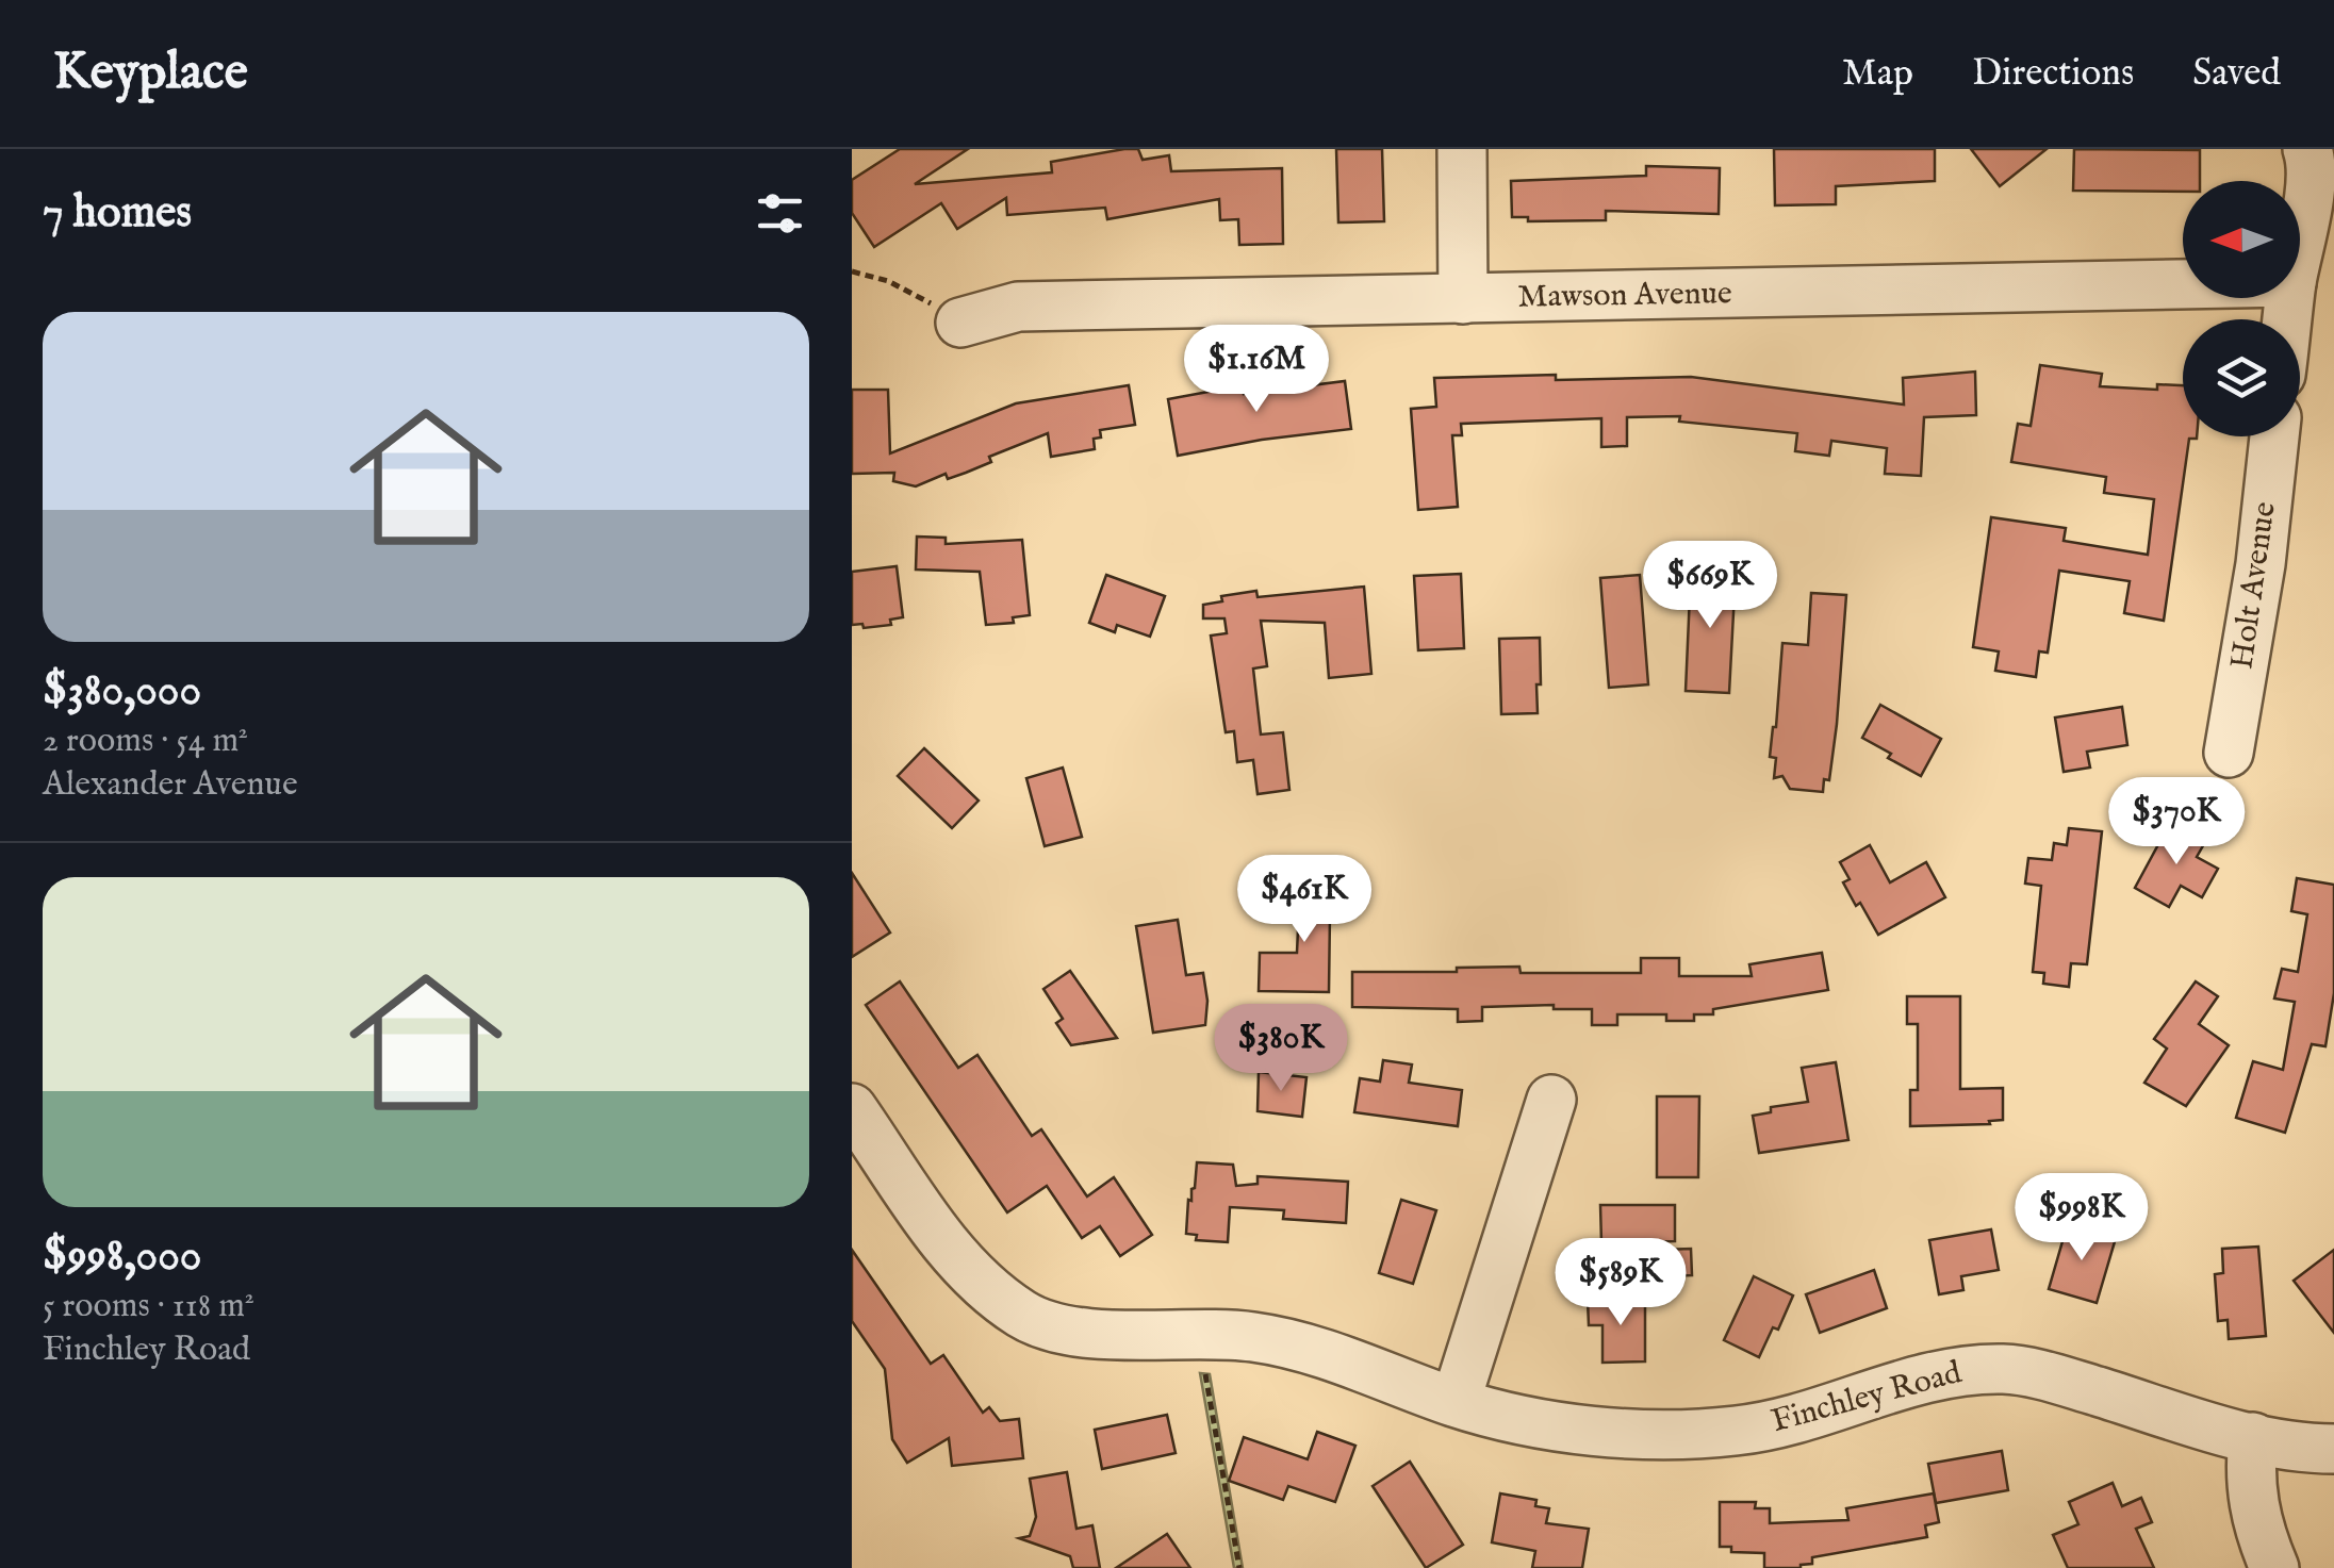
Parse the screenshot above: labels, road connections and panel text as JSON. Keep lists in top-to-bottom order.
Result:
{
  "streets": {
    "street": ["Mawson Avenue", "Holt Avenue", "Finchley Road"]
  },
  "north": "left",
  "page": {
    "header": "Keyplace",
    "nav": ["Map", "Directions", "Saved"],
    "heading": "7 homes",
    "list": [
      {
        "name": "$380,000",
        "note": "2 rooms · 54 m² · Alexander Avenue"
      },
      {
        "name": "$998,000",
        "note": "5 rooms · 118 m² · Finchley Road"
      }
    ],
    "price": [
      "$1.16M",
      "$669K",
      "$370K",
      "$461K",
      "$380K",
      "$998K",
      "$589K"
    ]
  }
}
